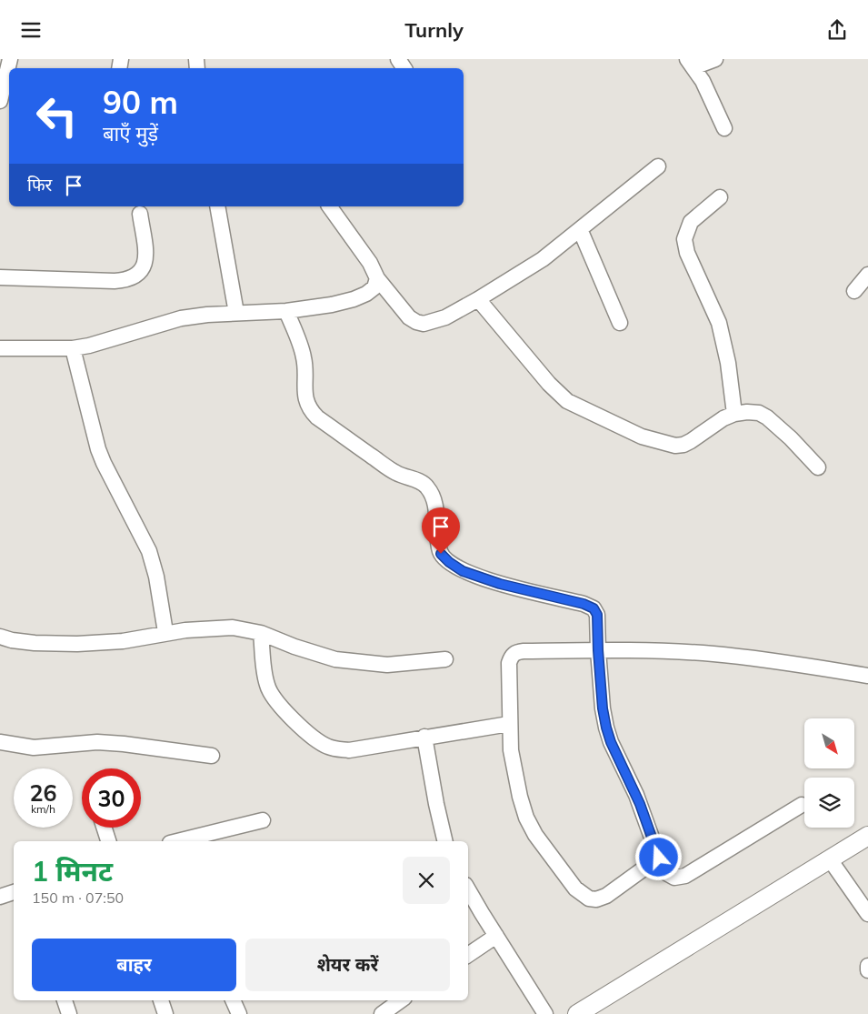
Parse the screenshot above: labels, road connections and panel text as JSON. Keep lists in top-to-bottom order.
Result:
{
  "north": "bottom right",
  "page": {
    "header": "Turnly",
    "turn": ["90 m", "बाएँ मुड़ें"],
    "then": "फिर",
    "speed": "26 km/h",
    "limit": "30",
    "heading": ["1 मिनट", "150 m · 07:50"],
    "buttons": ["बाहर", "शेयर करें"]
  }
}
